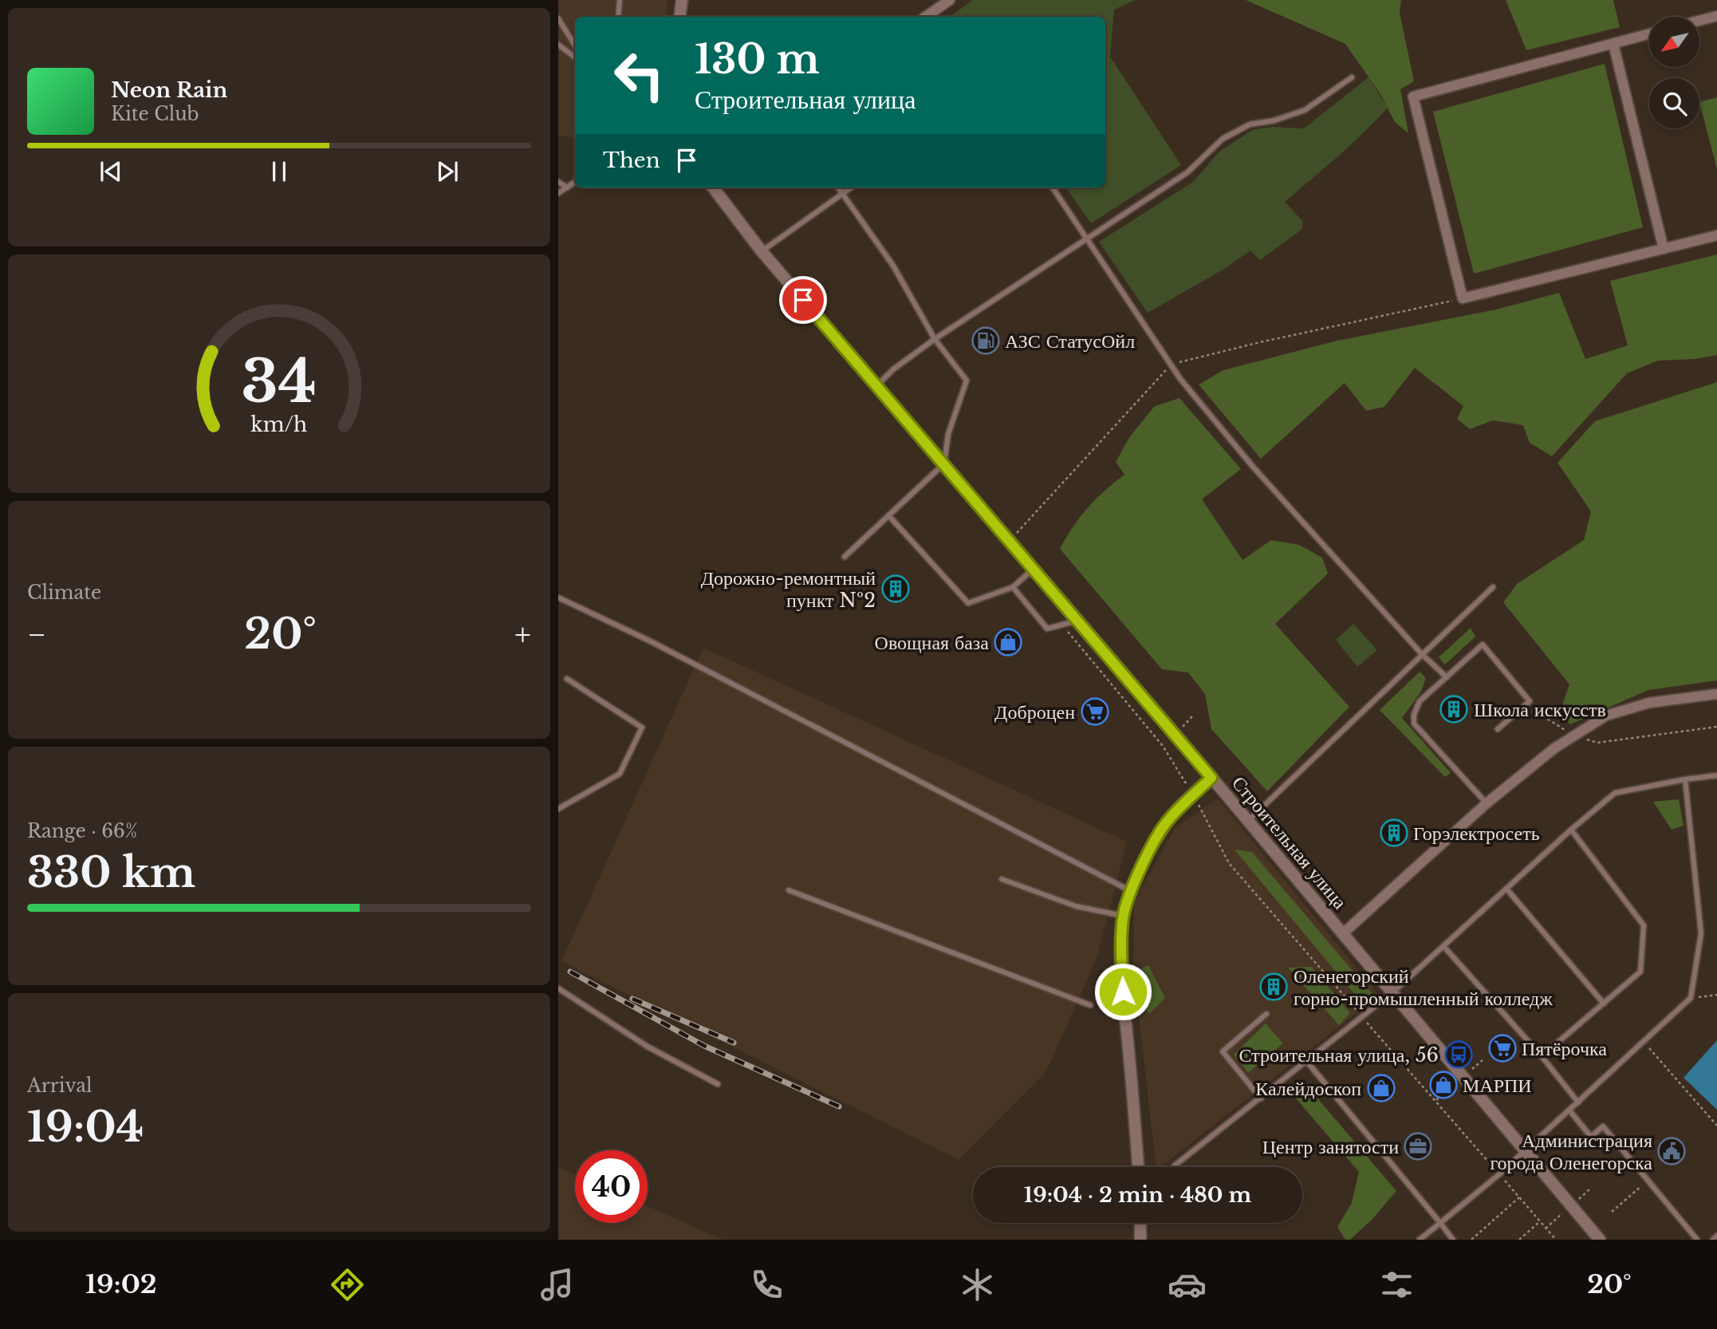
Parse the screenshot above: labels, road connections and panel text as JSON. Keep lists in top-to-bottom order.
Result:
{
  "streets": {
    "street": ["Строительная улица"]
  },
  "places": {
    "fuel station": ["АЗС СтатусОйл"],
    "building": [
      "Дорожно-ремонтный пункт №2",
      "Школа искусств",
      "Горэлектросеть",
      "Оленегорский горно-промышленный колледж"
    ],
    "shop": ["Овощная база", "МАРПИ", "Калейдоскоп"],
    "supermarket": ["Доброцен", "Пятёрочка"],
    "bus stop": ["Строительная улица, 56"],
    "office": ["Центр занятости"],
    "public building": ["Администрация города Оленегорска"]
  },
  "north": "bottom left",
  "page": {
    "turn": ["130 m", "Строительная улица"],
    "song": ["Neon Rain", "Kite Club"],
    "then": "Then",
    "tile": [
      "Climate",
      ["Range · 66%", "330 km"],
      ["Arrival", "19:04"]
    ],
    "heat": ["−", "20°", "+"],
    "limit": "40",
    "trip": "19:04 · 2 min · 480 m",
    "tabs": ["19:02", "20°"],
    "gauge": ["34", "km/h"]
  }
}
